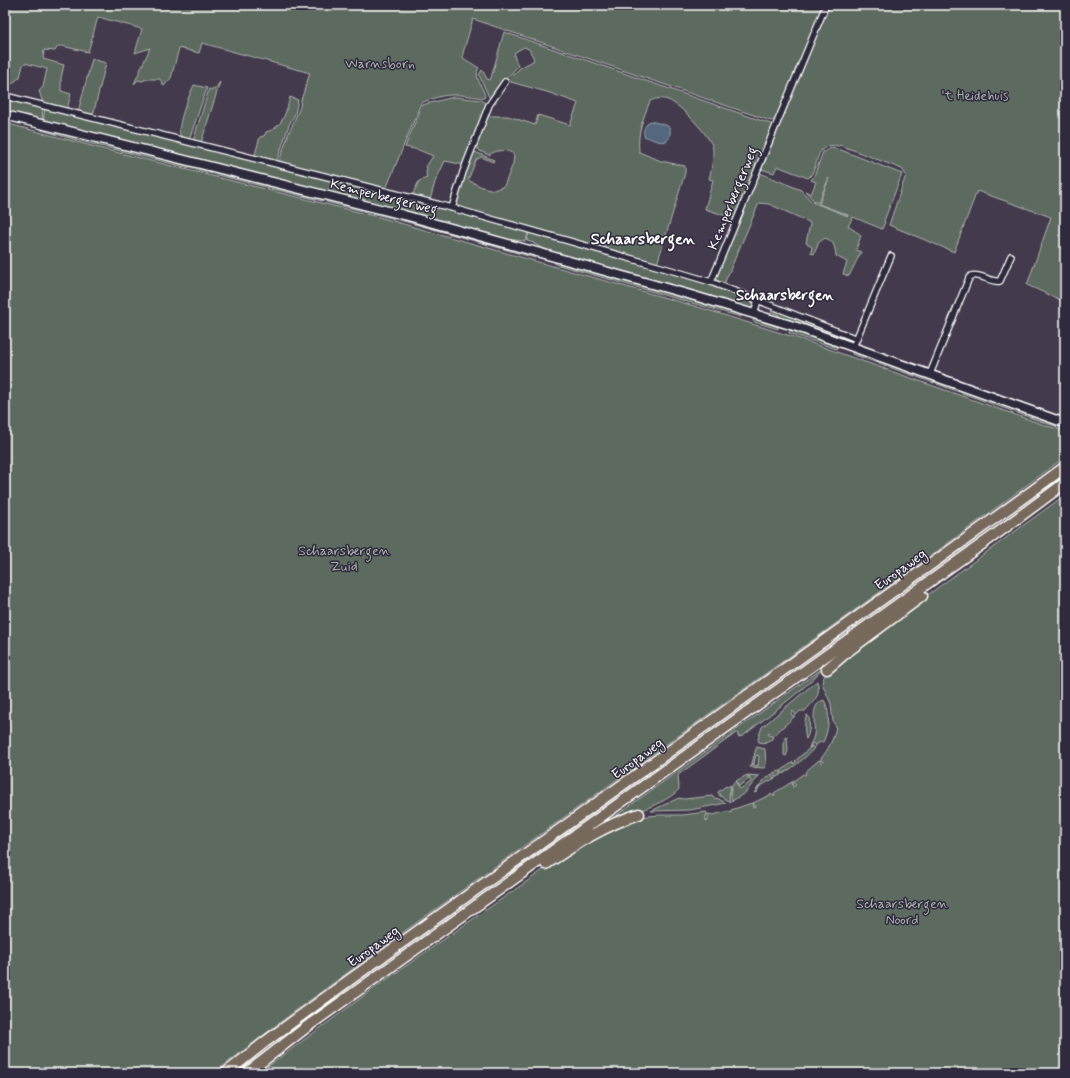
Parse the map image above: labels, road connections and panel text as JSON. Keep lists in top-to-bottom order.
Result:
{
  "streets": {
    "highway": ["Europaweg"],
    "main road": ["Kemperbergerweg"]
  },
  "districts": ["Schaarsbergen", "Schaarsbergen"],
  "parks": [
    "Warnsborn",
    "'t Heidehuis",
    "Schaarsbergen Zuid",
    "Schaarsbergen Noord"
  ]
}
